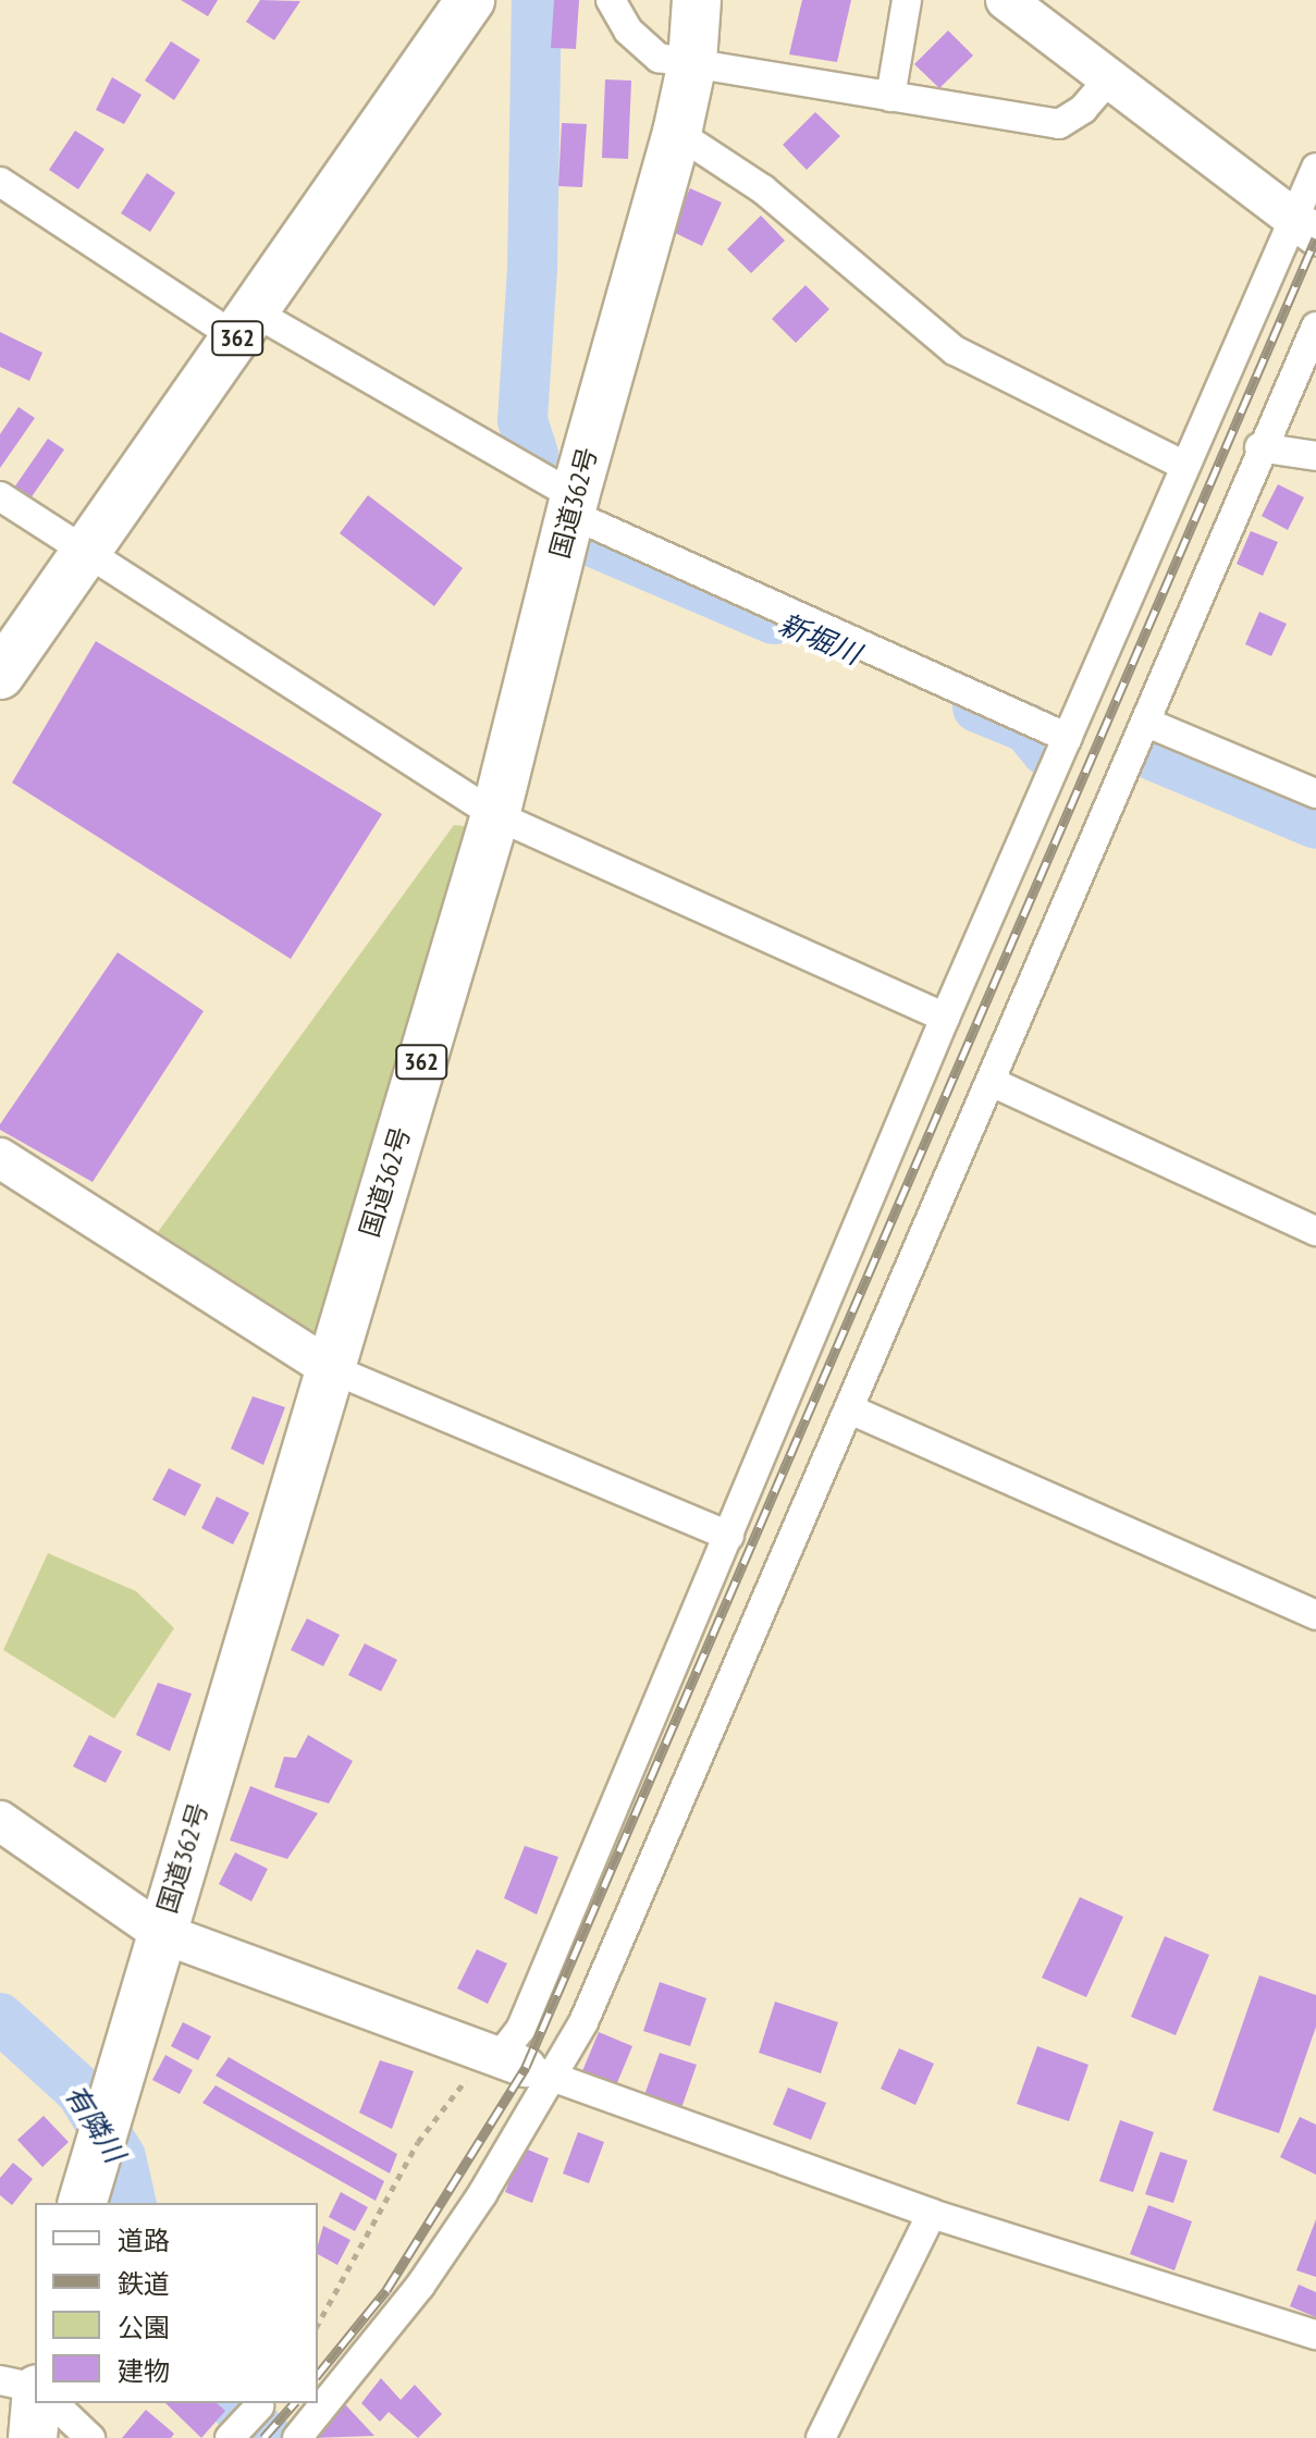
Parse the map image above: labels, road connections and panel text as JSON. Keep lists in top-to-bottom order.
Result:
{
  "streets": {
    "highway": ["362", "国道362号"]
  },
  "water": ["新堀川", "有隣川"],
  "legend": [
    "道路",
    "鉄道",
    "公園",
    "建物"
  ]
}
